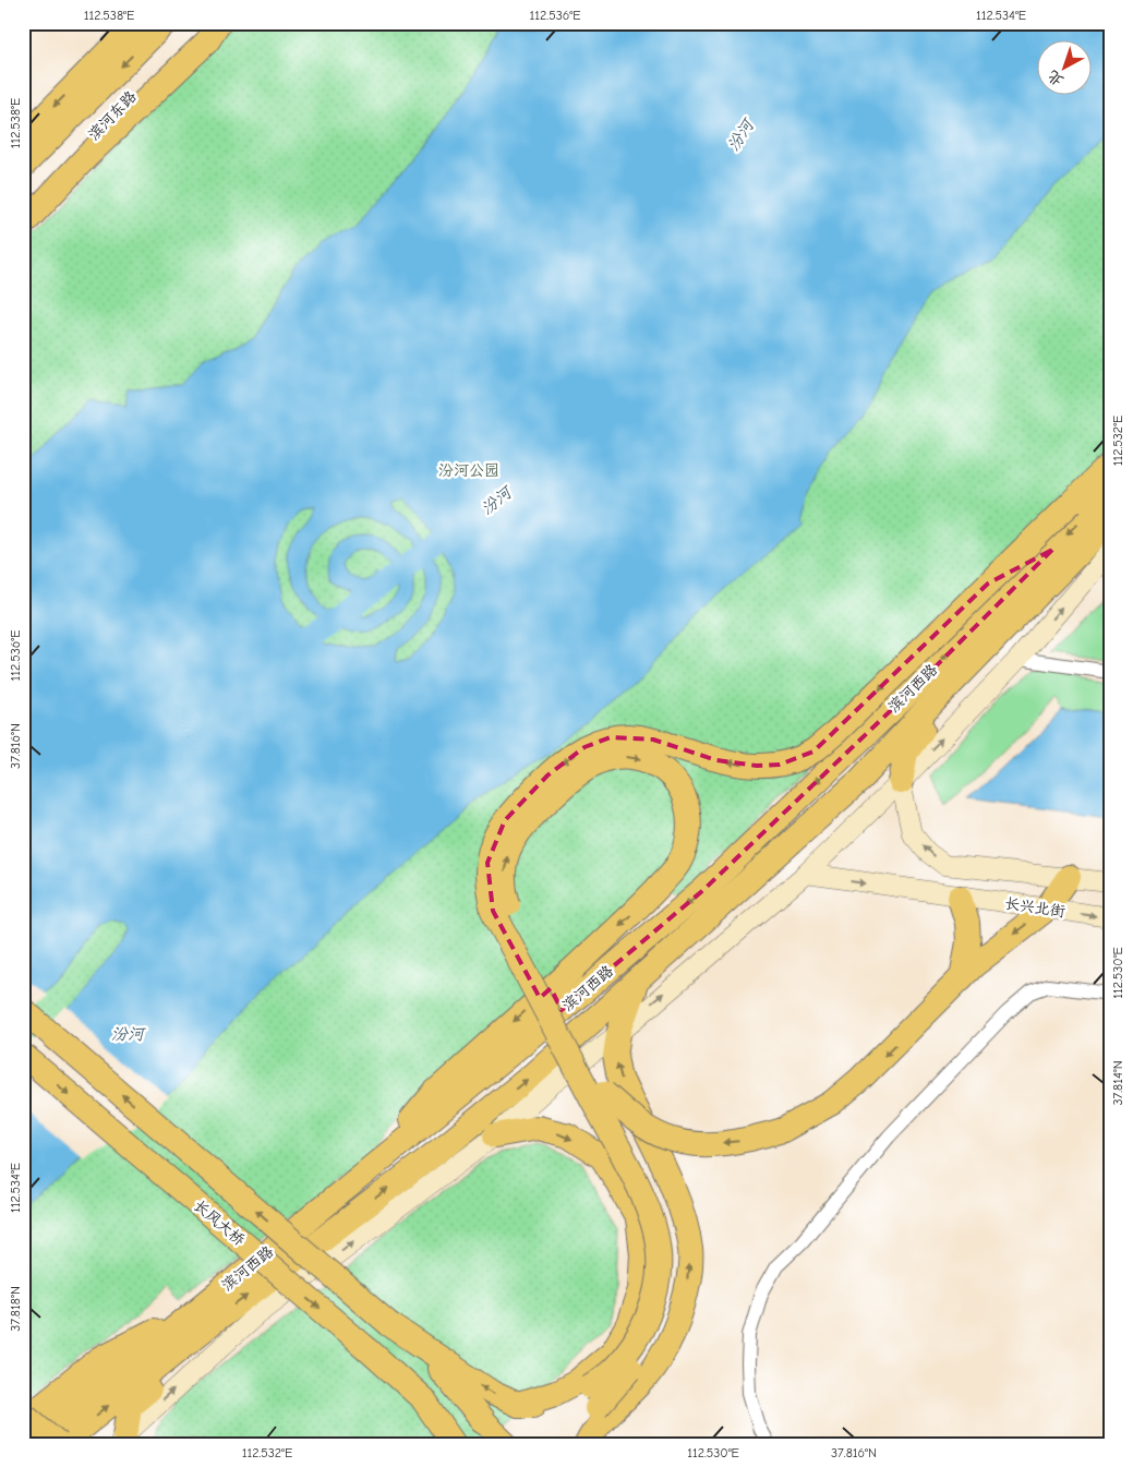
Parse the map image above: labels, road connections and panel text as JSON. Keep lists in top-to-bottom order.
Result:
{
  "streets": {
    "highway": ["滨河东路", "滨河西路", "长风大桥"],
    "street": ["长兴北街"]
  },
  "water": ["汾河"],
  "parks": ["汾河公园"],
  "north": "bottom left",
  "coordinates": [
    "112.538°E",
    "112.536°E",
    "112.534°E",
    "112.532°E",
    "37.816°N",
    "112.530°E",
    "37.814°N",
    "37.818°N"
  ]
}
